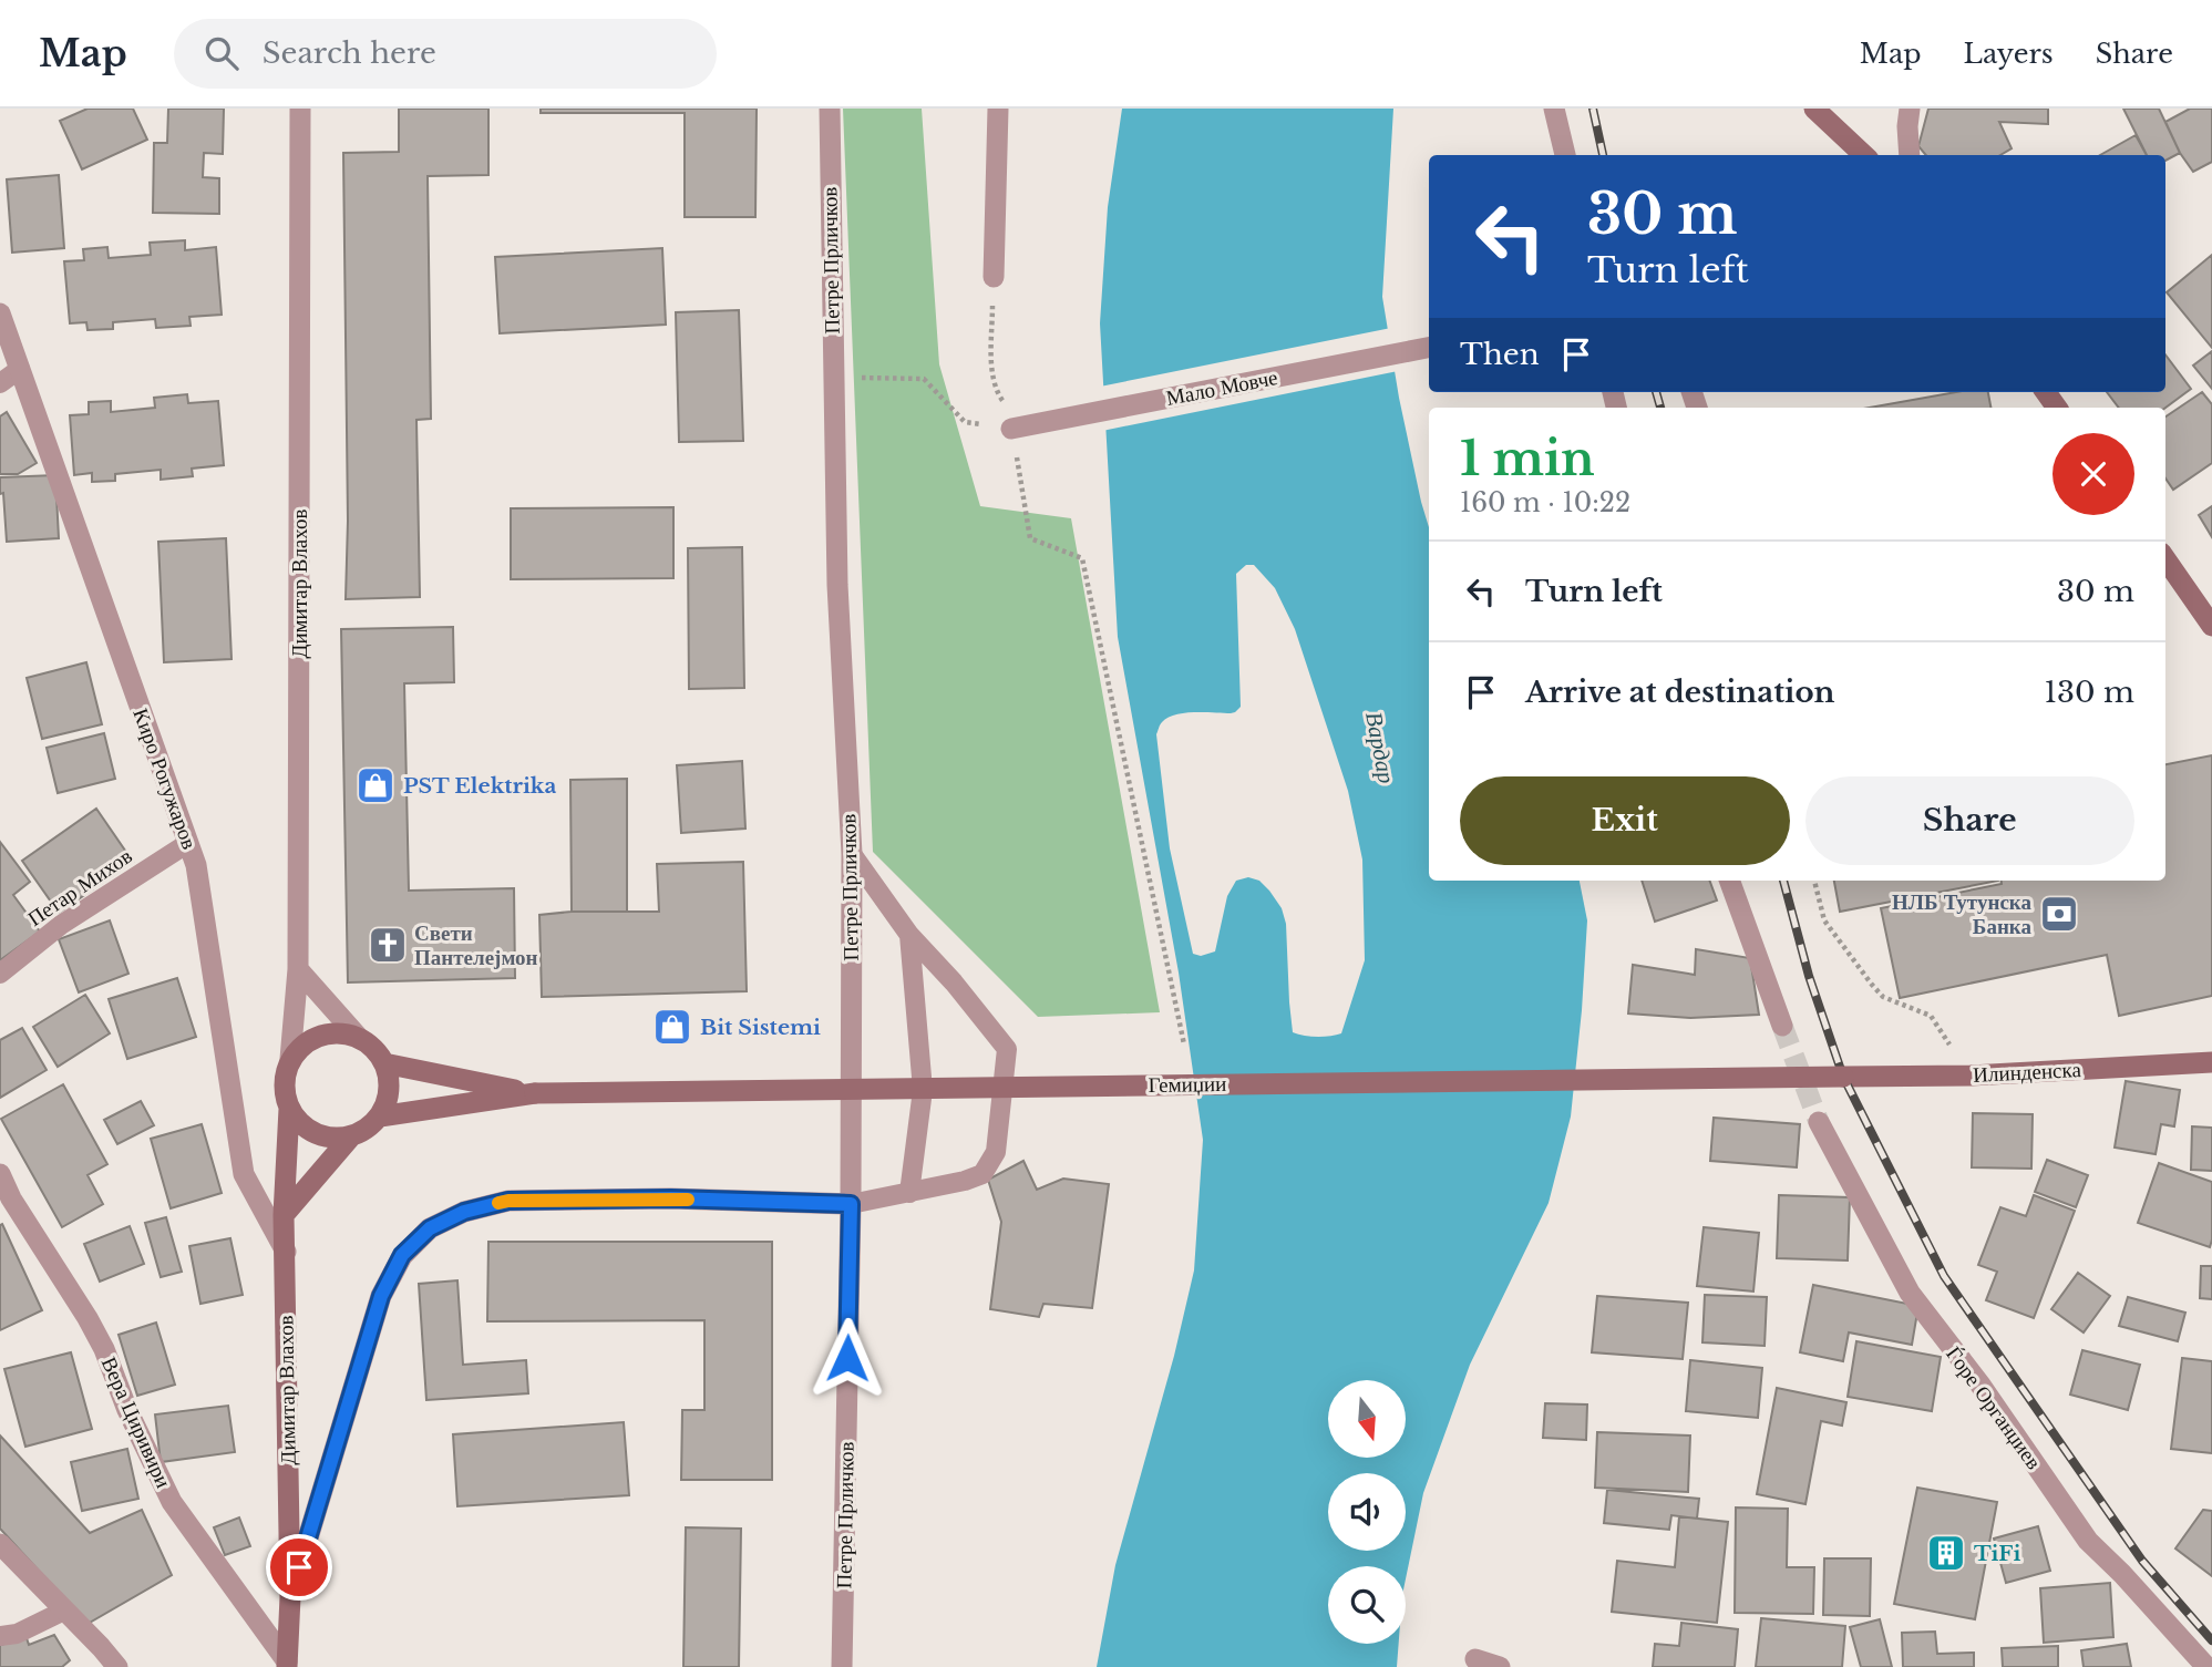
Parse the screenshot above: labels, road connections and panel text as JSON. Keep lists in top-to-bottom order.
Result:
{
  "streets": {
    "main road": ["Димитар Влахов", "Илинденска", "Гемиџии"],
    "street": [
      "Петре Прличков",
      "Мало Мовче",
      "Киро Рогужаров",
      "Ѓоре Органџиев",
      "Вера Циривири"
    ],
    "lane": ["Петар Михов"]
  },
  "crossings": [
    ["Димитар Влахов", "Киро Рогужаров"],
    ["Димитар Влахов", "Вера Циривири"],
    ["Киро Рогужаров", "Петар Михов"],
    ["Илинденска", "Гемиџии"]
  ],
  "water": ["Вардар"],
  "places": {
    "shop": ["PST Elektrika", "Bit Sistemi"],
    "bank": ["НЛБ Тутунска Банка"],
    "church": ["Свети Пантелејмон"],
    "building": ["TiFi"]
  },
  "north": "bottom",
  "page": {
    "header": "Map",
    "search": "Search here",
    "nav": ["Map", "Layers", "Share"],
    "turn": ["30 m", "Turn left"],
    "then": "Then",
    "heading": ["1 min", "160 m · 10:22"],
    "list": [
      {
        "name": "Turn left",
        "value": "30 m"
      },
      {
        "name": "Arrive at destination",
        "value": "130 m"
      }
    ],
    "buttons": ["Exit", "Share"]
  }
}
